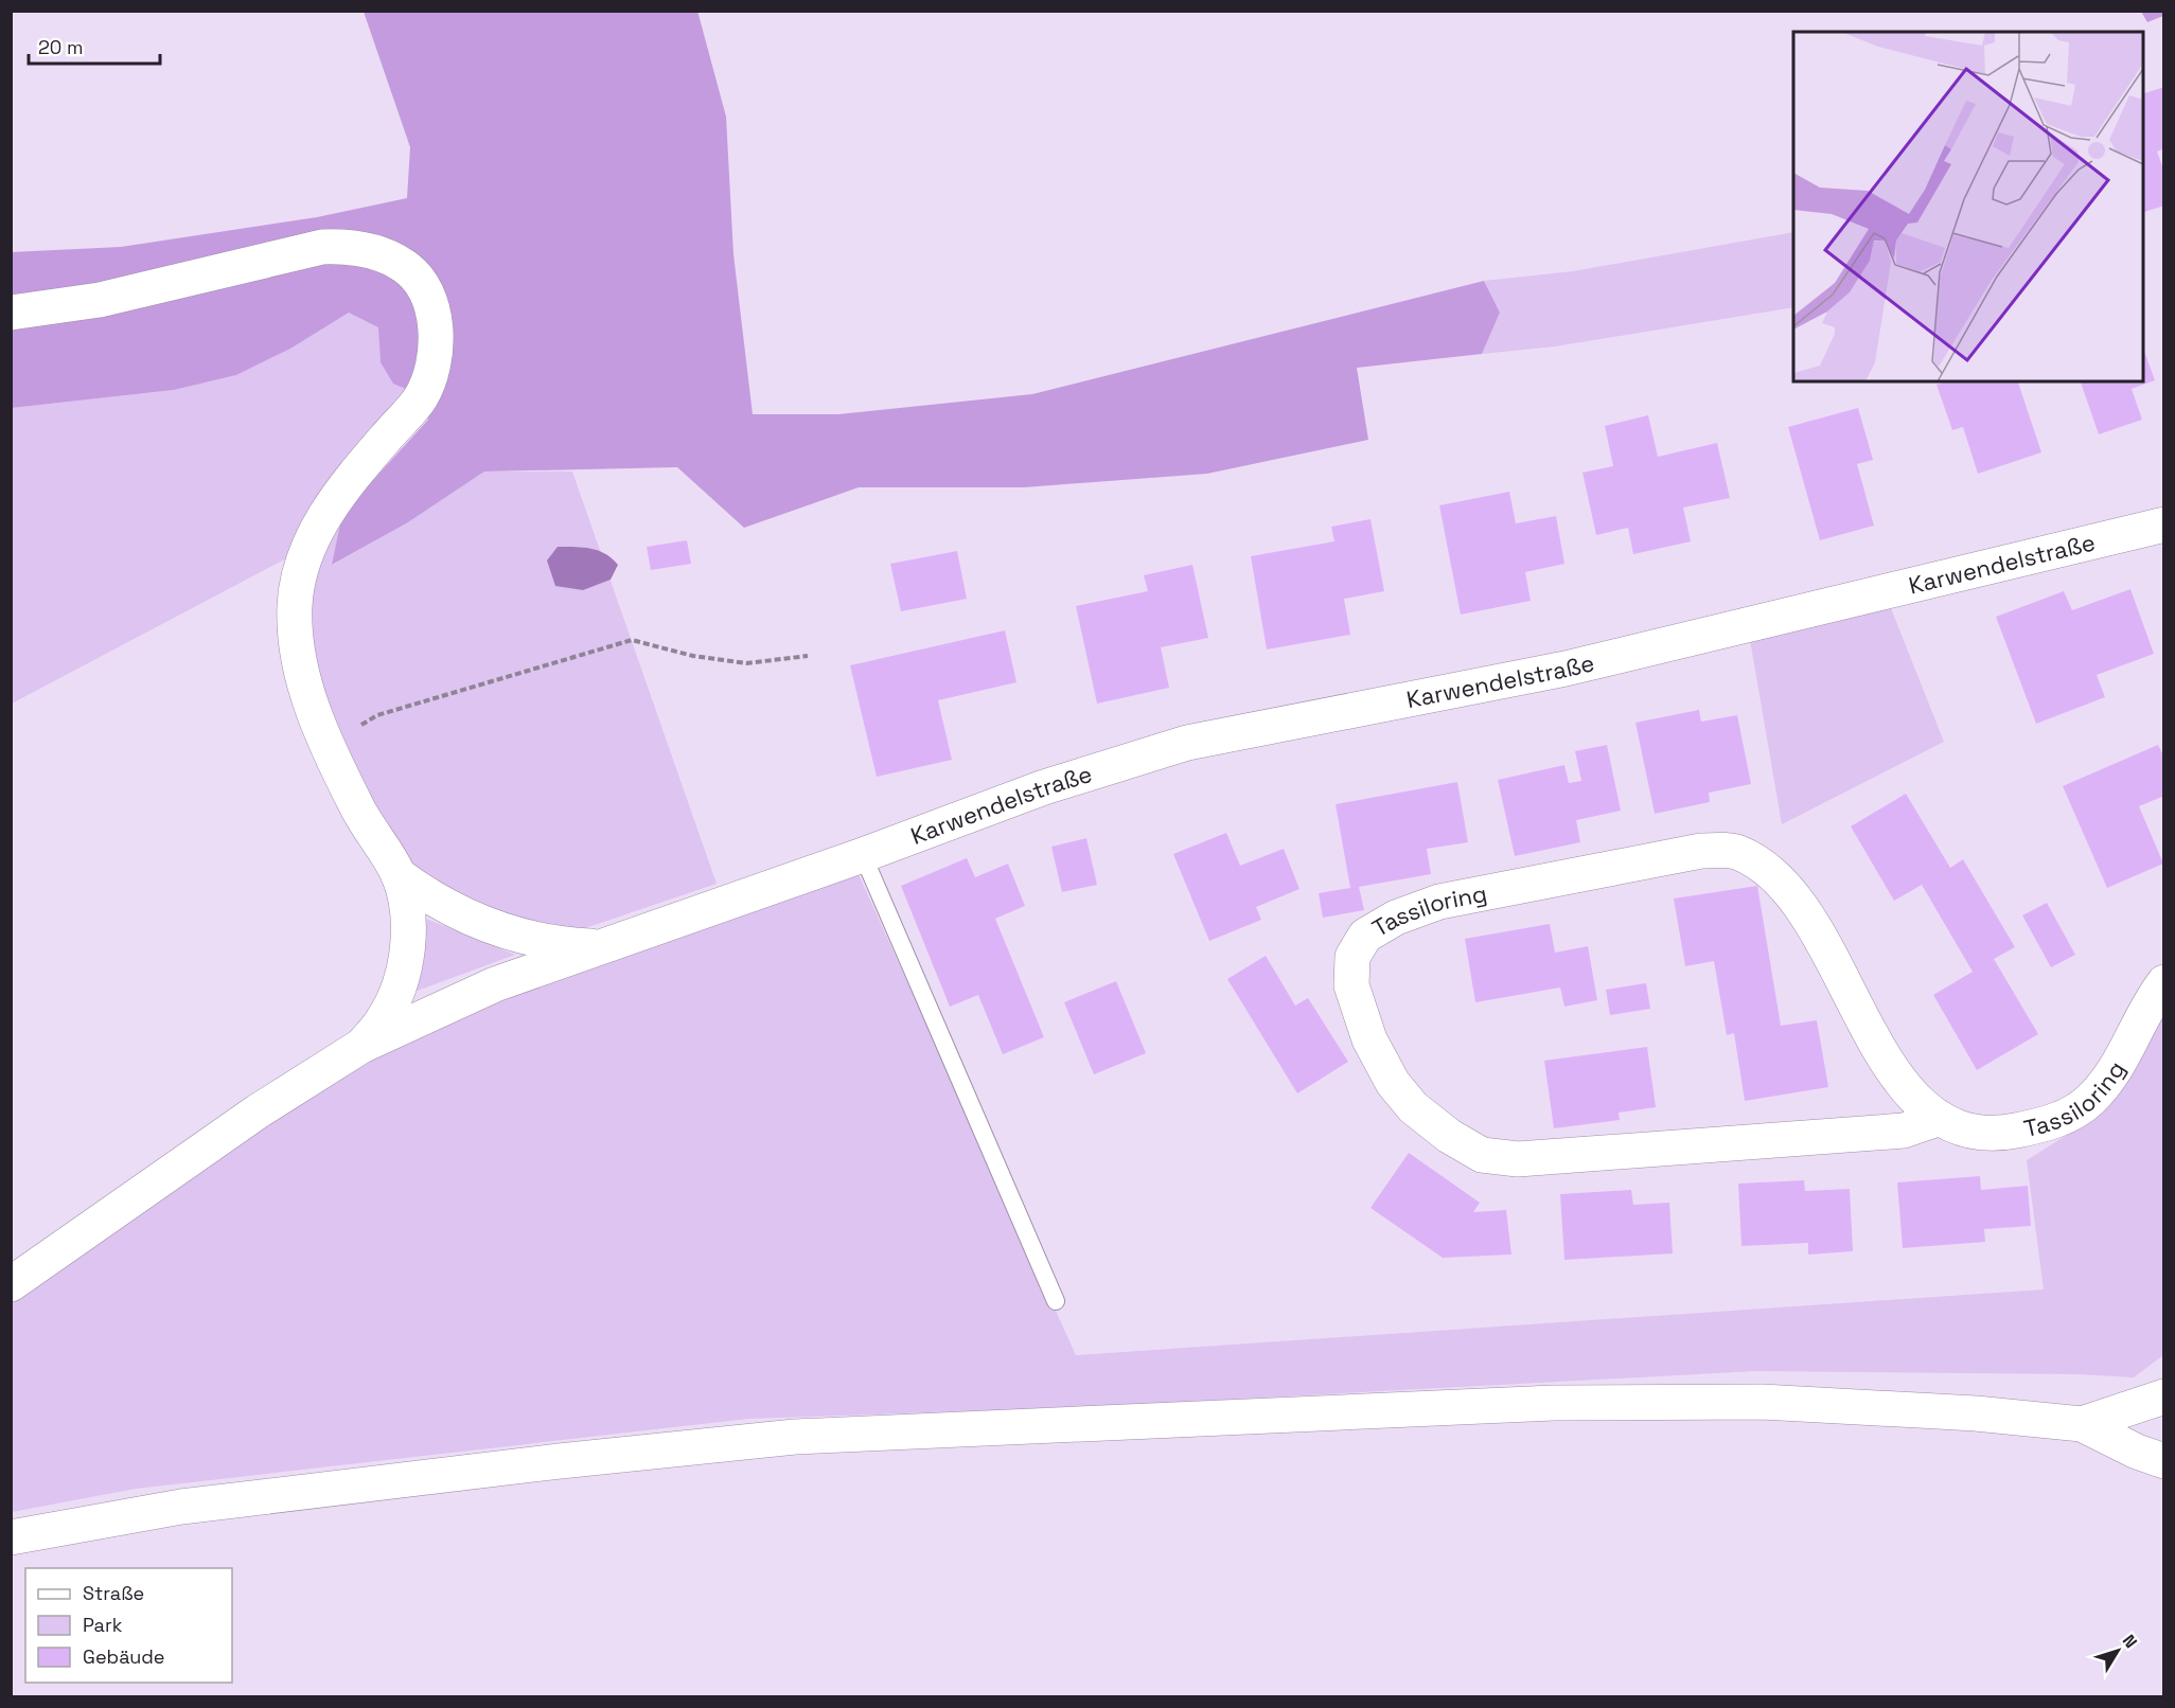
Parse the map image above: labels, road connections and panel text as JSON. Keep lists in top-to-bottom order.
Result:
{
  "streets": {
    "street": ["Karwendelstraße", "Tassiloring"]
  },
  "legend": ["Straße", "Park", "Gebäude"],
  "scale_bar": "20 m",
  "north": "top right"
}
